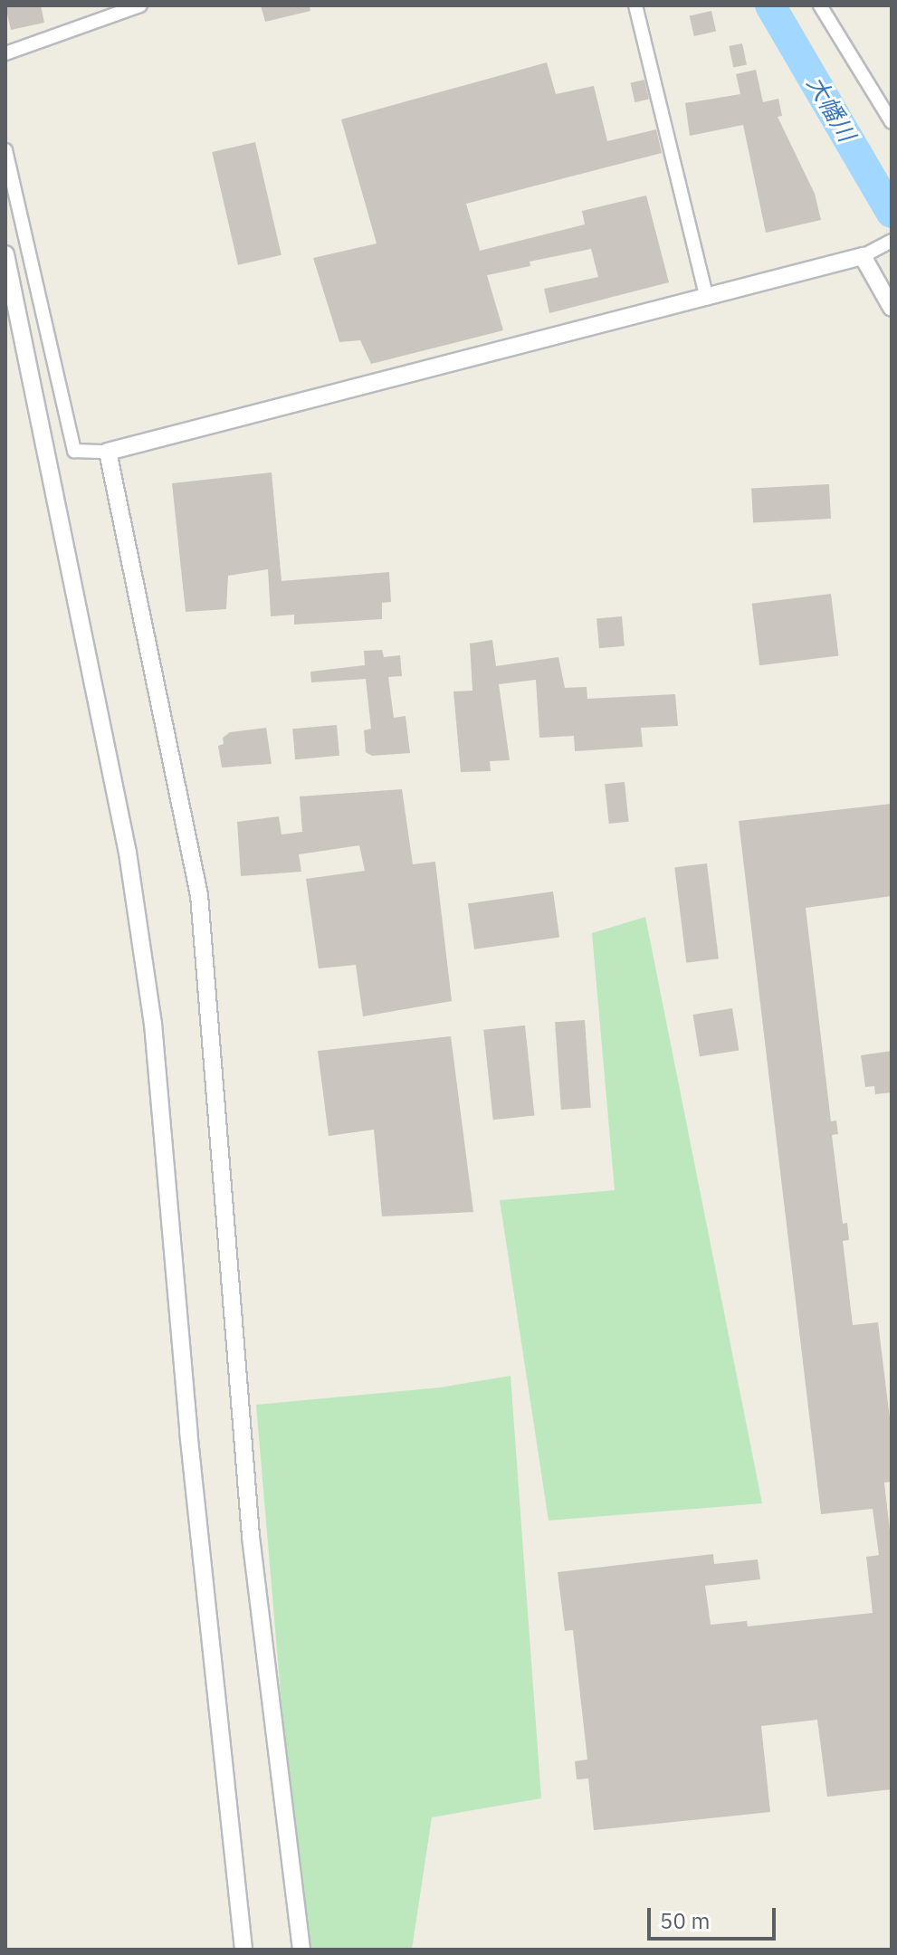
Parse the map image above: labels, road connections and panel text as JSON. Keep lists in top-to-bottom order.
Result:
{
  "water": ["大幡川"],
  "scale_bar": "50 m"
}
